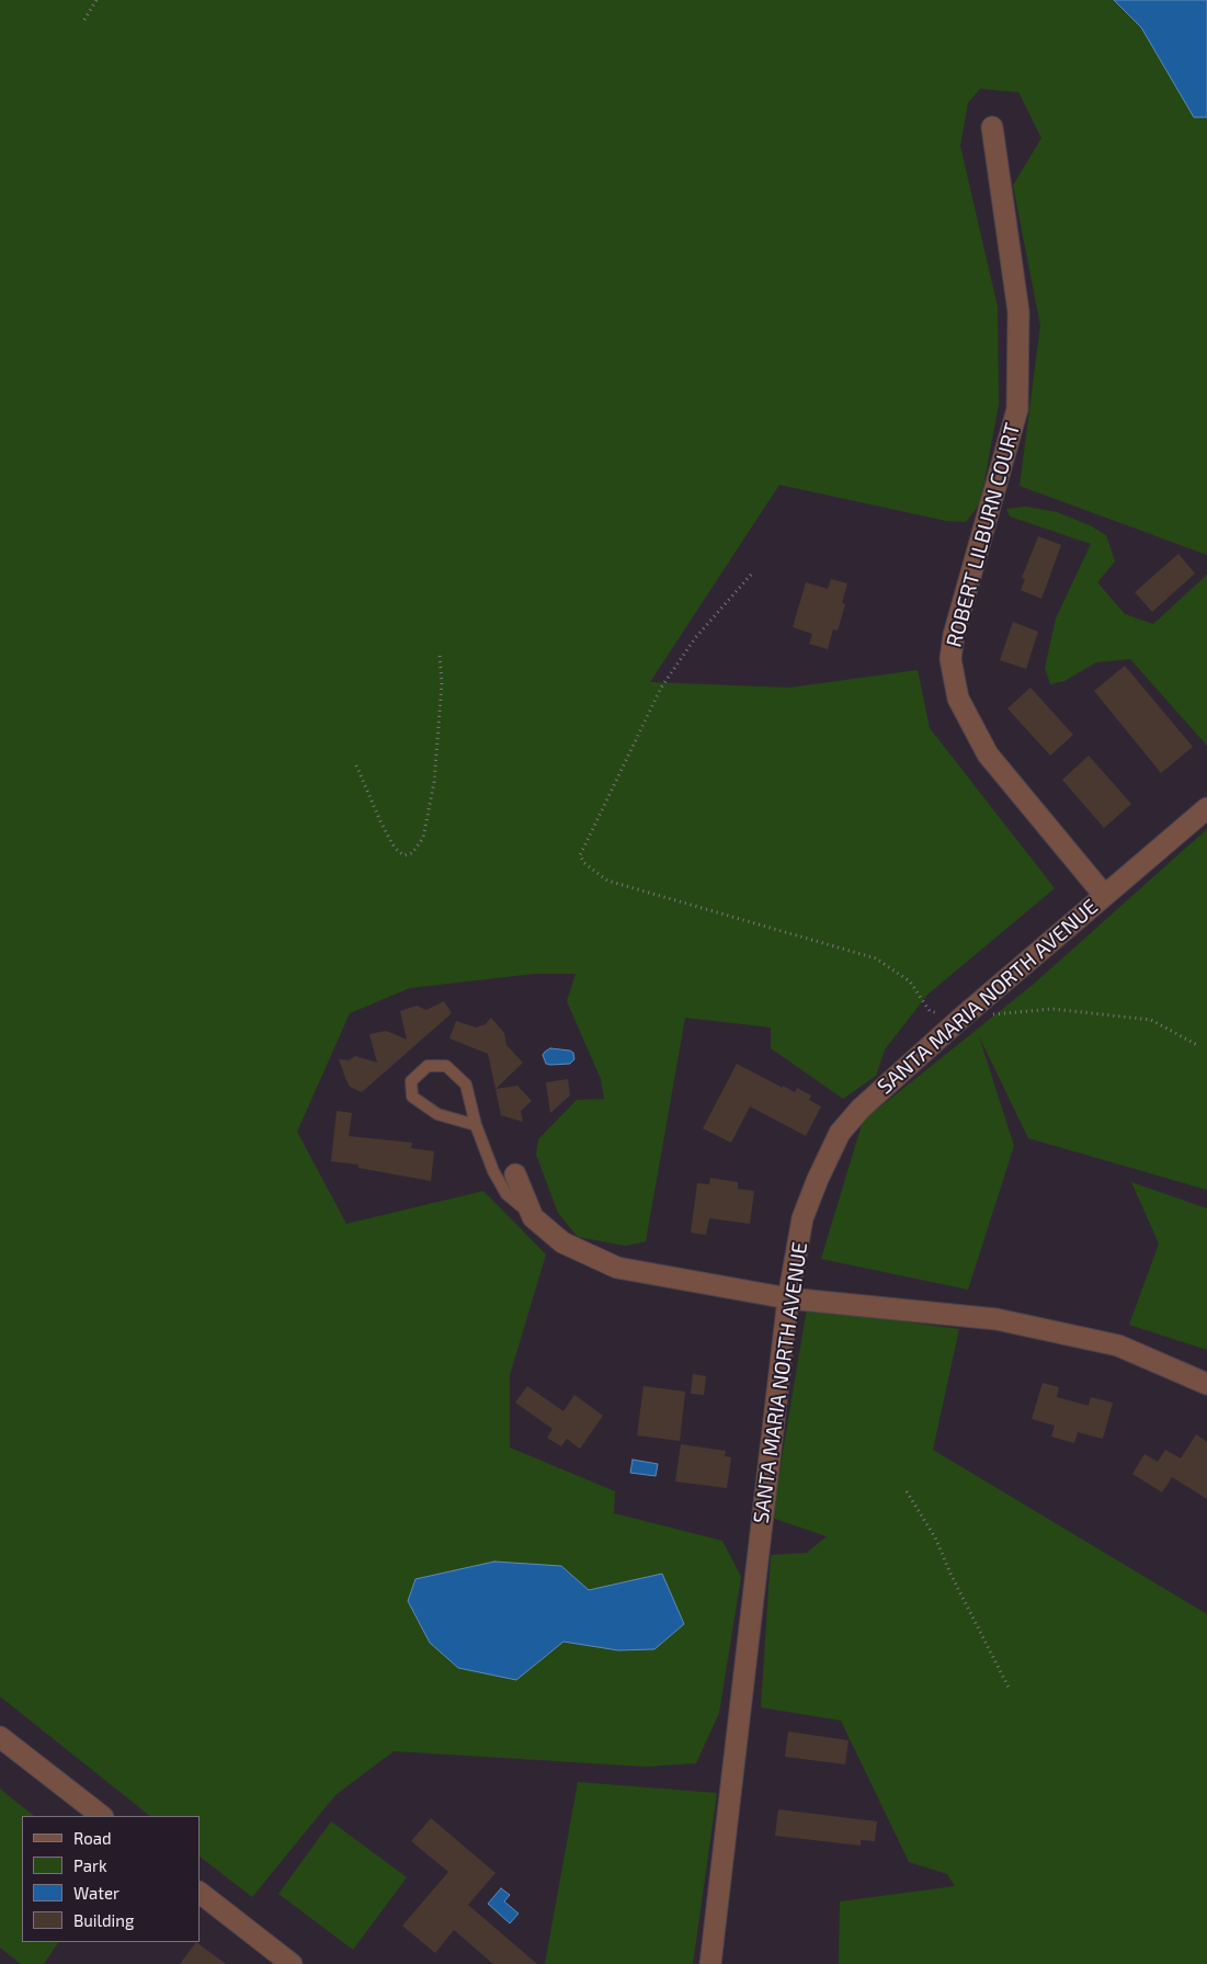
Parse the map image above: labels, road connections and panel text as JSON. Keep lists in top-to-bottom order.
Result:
{
  "streets": {
    "street": ["ROBERT LILBURN COURT", "SANTA MARIA NORTH AVENUE"]
  },
  "crossings": [
    ["ROBERT LILBURN COURT", "SANTA MARIA NORTH AVENUE"]
  ],
  "legend": [
    "Road",
    "Park",
    "Water",
    "Building"
  ]
}
